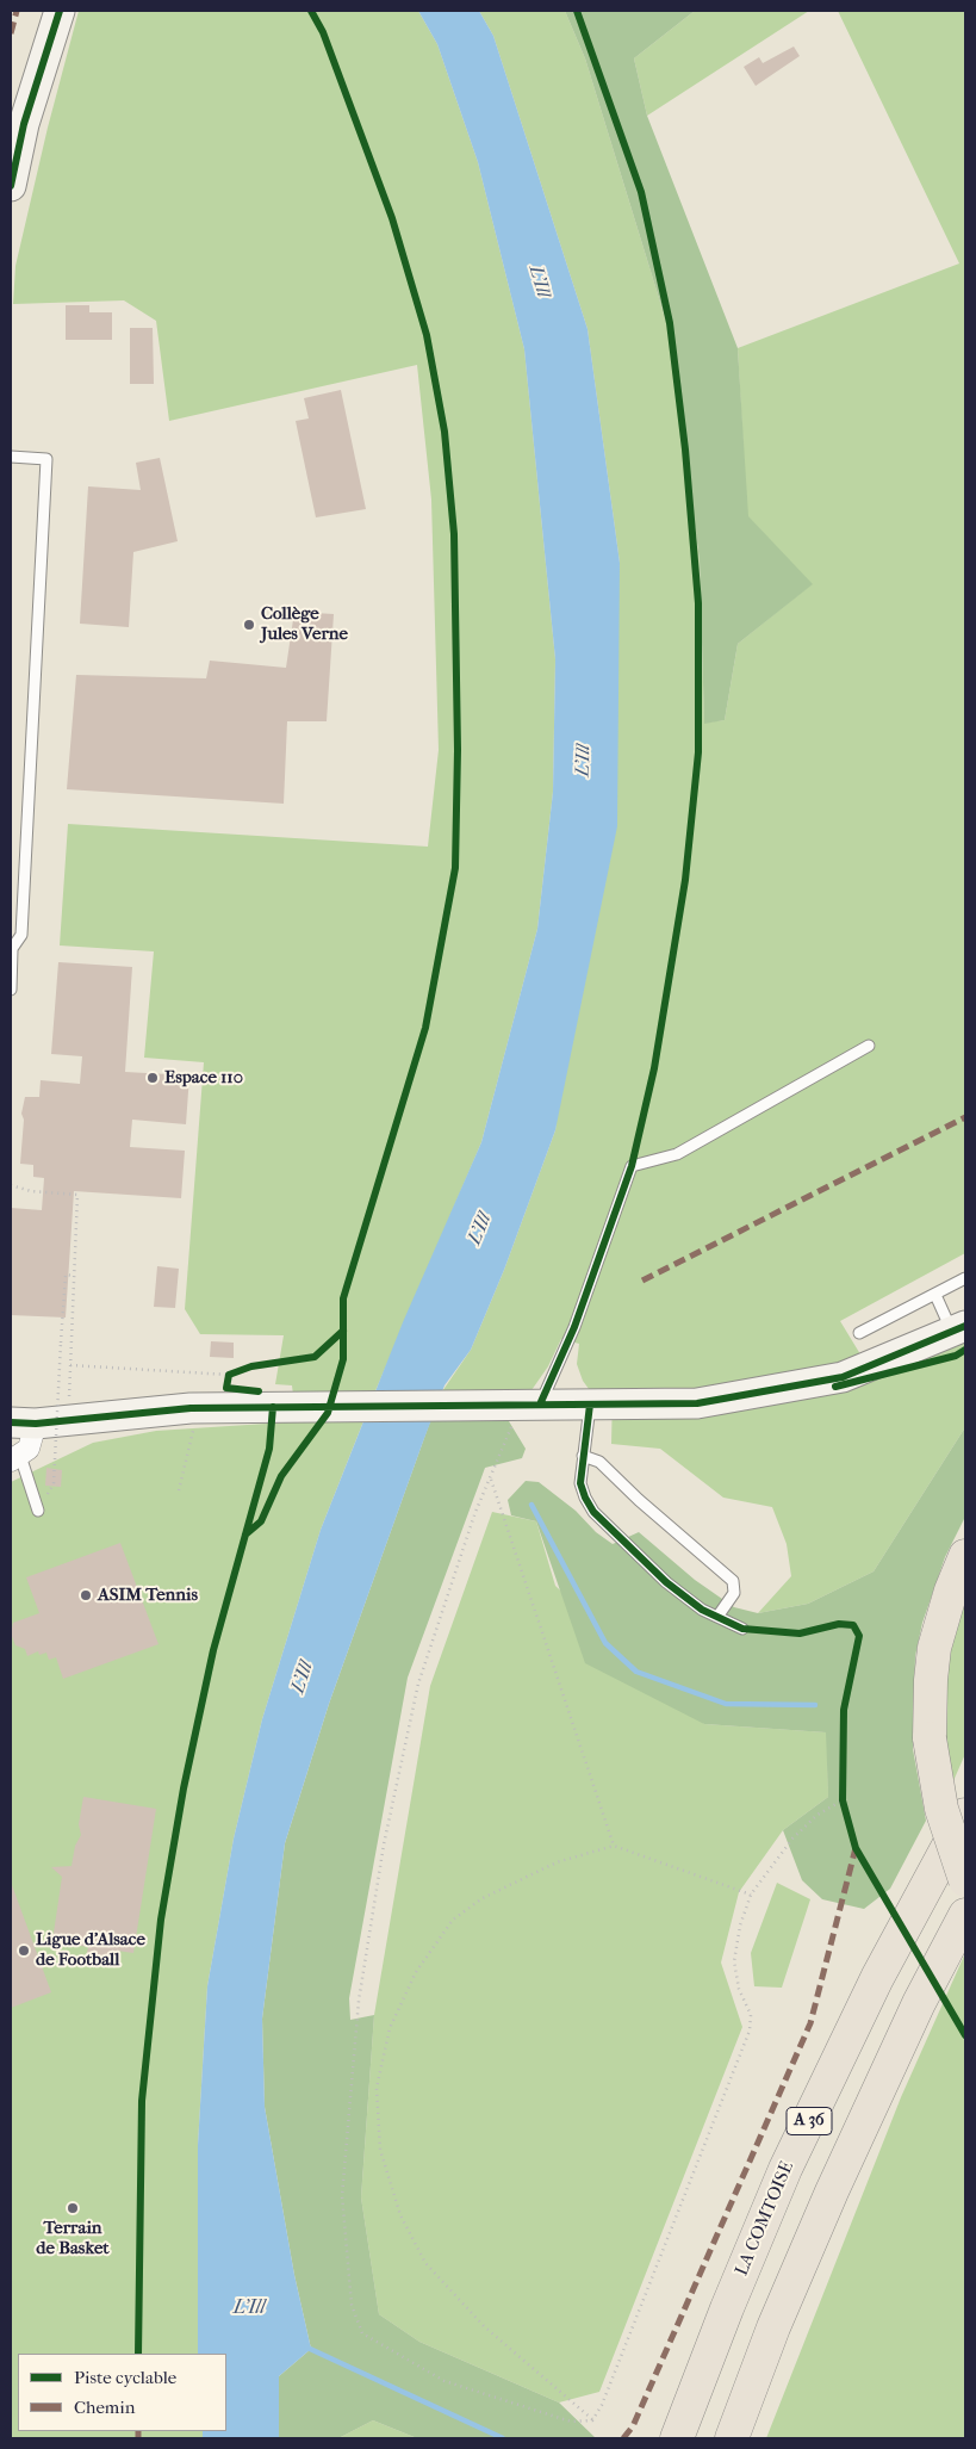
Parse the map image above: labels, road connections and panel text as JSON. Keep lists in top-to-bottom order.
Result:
{
  "streets": {
    "highway": ["A 36", "LA COMTOISE"]
  },
  "water": ["L'Ill"],
  "places": [
    "Collège Jules Verne",
    "Espace 110",
    "ASIM Tennis",
    "Ligue d'Alsace de Football",
    "Terrain de Basket"
  ],
  "legend": ["Piste cyclable", "Chemin"]
}
